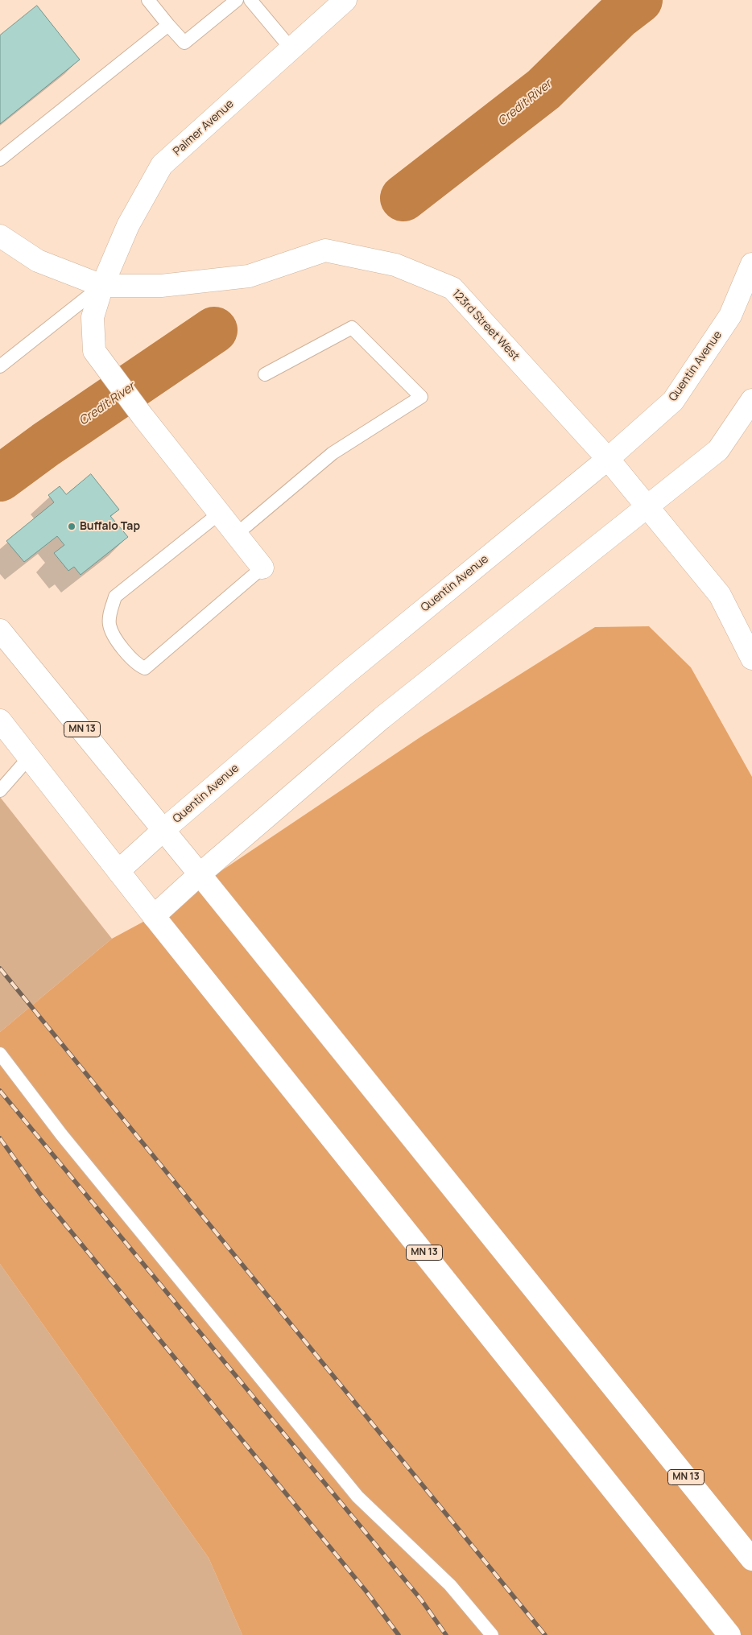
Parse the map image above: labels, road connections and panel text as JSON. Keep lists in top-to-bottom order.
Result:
{
  "streets": {
    "main road": [
      "Palmer Avenue",
      "123rd Street West",
      "Quentin Avenue",
      "MN 13"
    ]
  },
  "crossings": [
    ["Palmer Avenue", "123rd Street West"],
    ["123rd Street West", "Quentin Avenue"],
    ["Quentin Avenue", "MN 13"]
  ],
  "water": ["Credit River"],
  "places": ["Buffalo Tap"]
}
